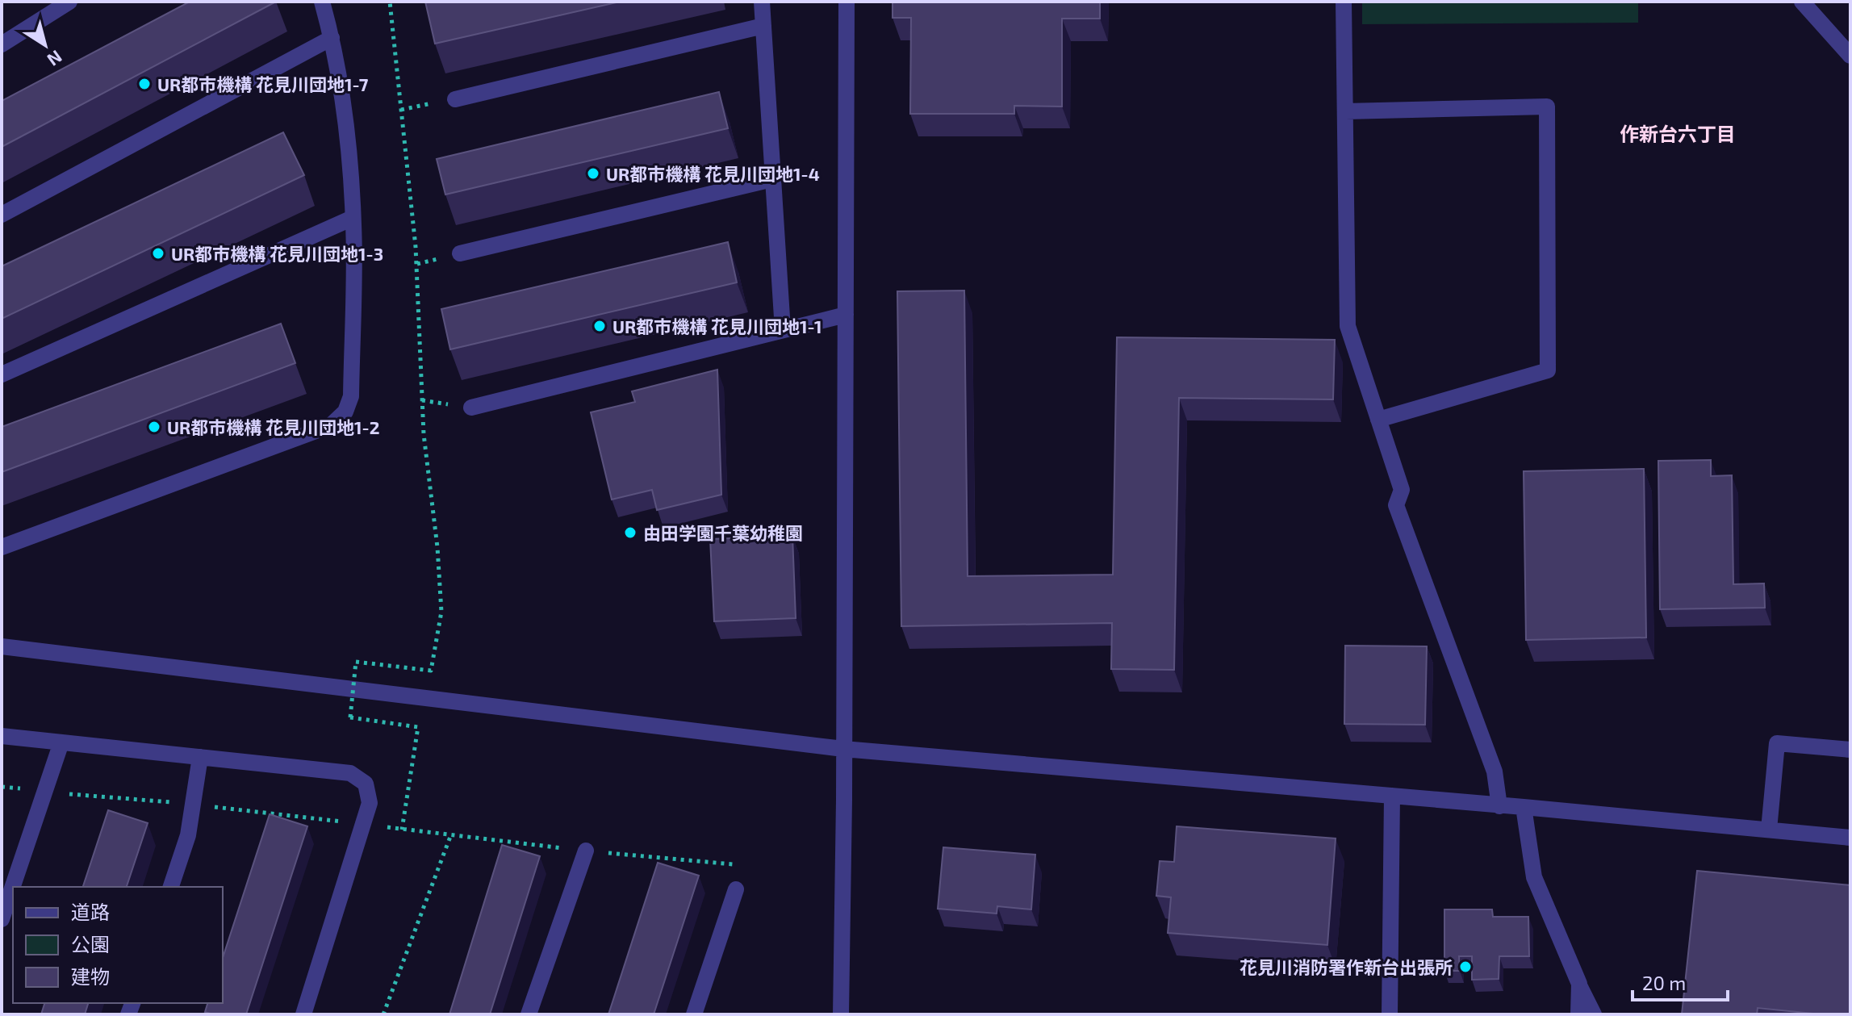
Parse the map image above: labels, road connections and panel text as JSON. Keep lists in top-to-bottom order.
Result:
{
  "districts": ["作新台六丁目"],
  "places": [
    "UR都市機構 花見川団地1-7",
    "UR都市機構 花見川団地1-4",
    "UR都市機構 花見川団地1-3",
    "UR都市機構 花見川団地1-1",
    "UR都市機構 花見川団地1-2",
    "由田学園千葉幼稚園",
    "花見川消防署作新台出張所"
  ],
  "legend": ["道路", "公園", "建物"],
  "scale_bar": "20 m",
  "north": "bottom right"
}
